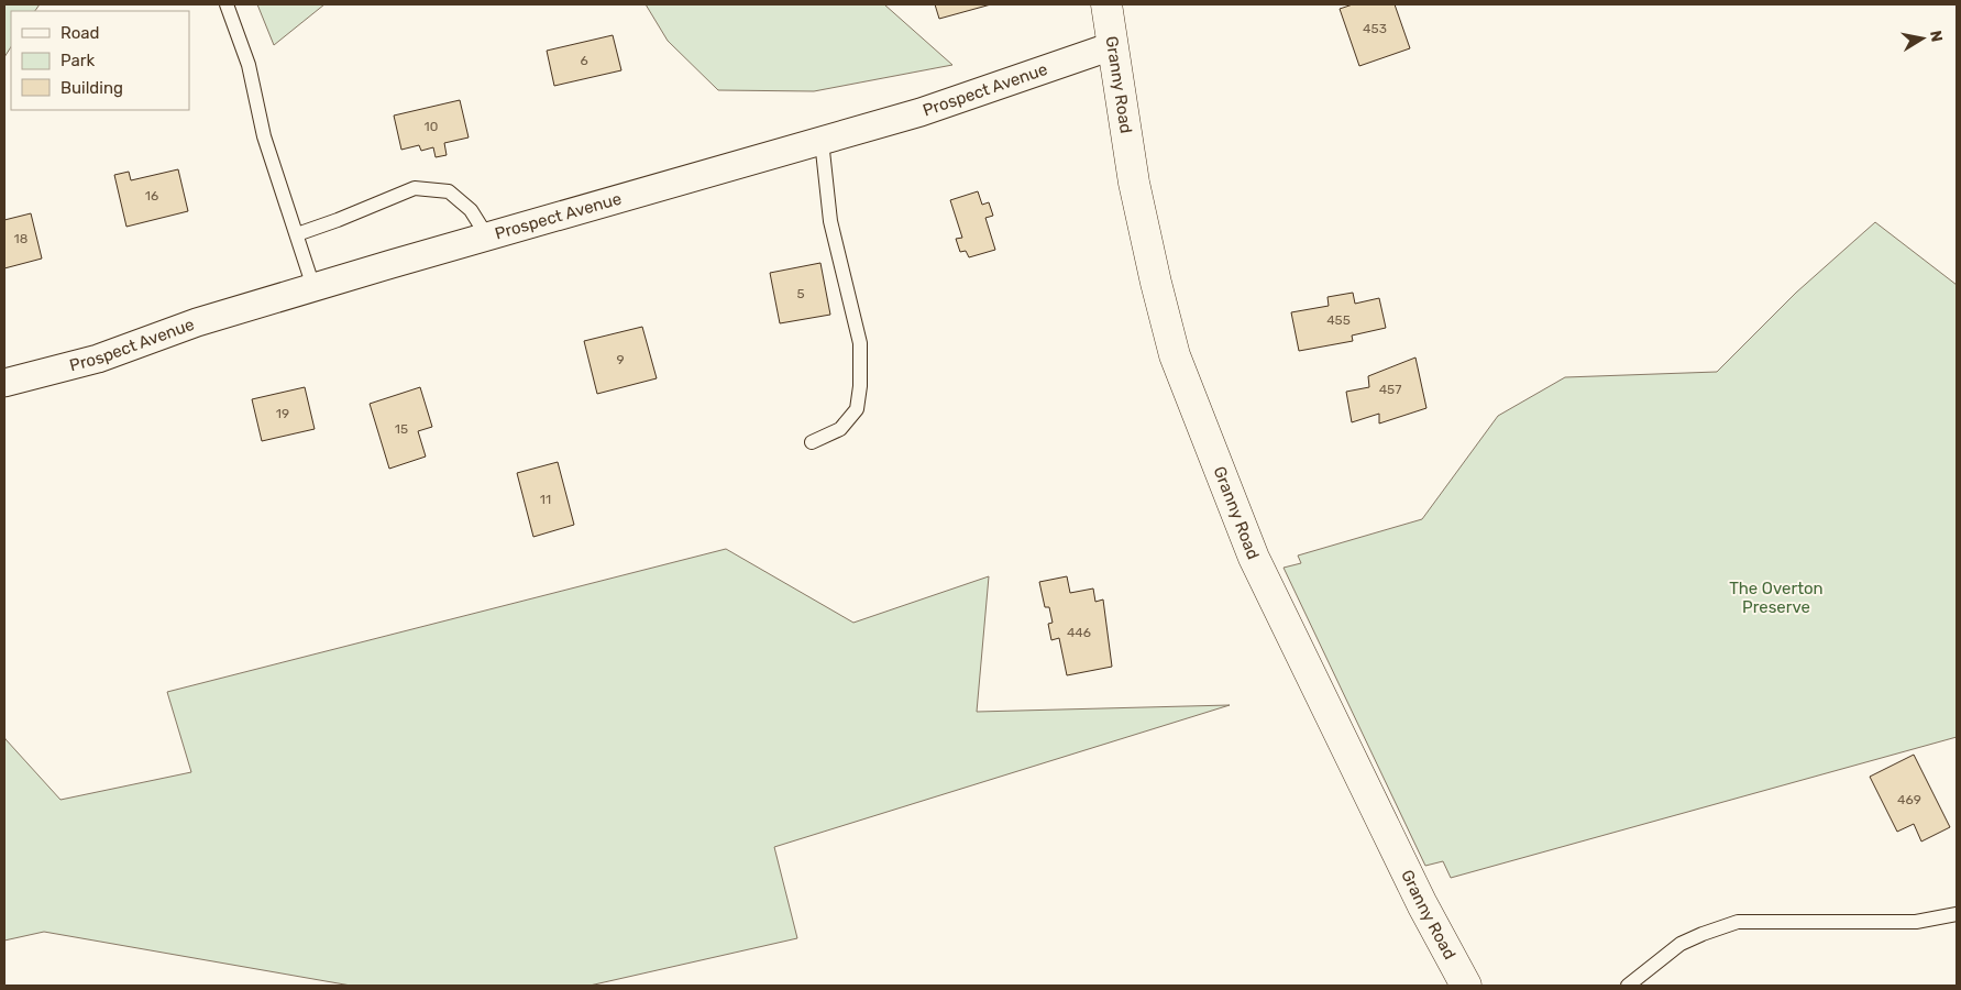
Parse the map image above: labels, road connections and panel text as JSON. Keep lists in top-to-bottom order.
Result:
{
  "streets": {
    "street": ["Granny Road", "Prospect Avenue"]
  },
  "crossings": [
    ["Granny Road", "Prospect Avenue"]
  ],
  "parks": ["The Overton Preserve"],
  "house_numbers": [
    "453",
    "6",
    "10",
    "16",
    "18",
    "5",
    "455",
    "9",
    "457",
    "19",
    "15",
    "11",
    "446",
    "469"
  ],
  "legend": ["Road", "Park", "Building"],
  "north": "right"
}
